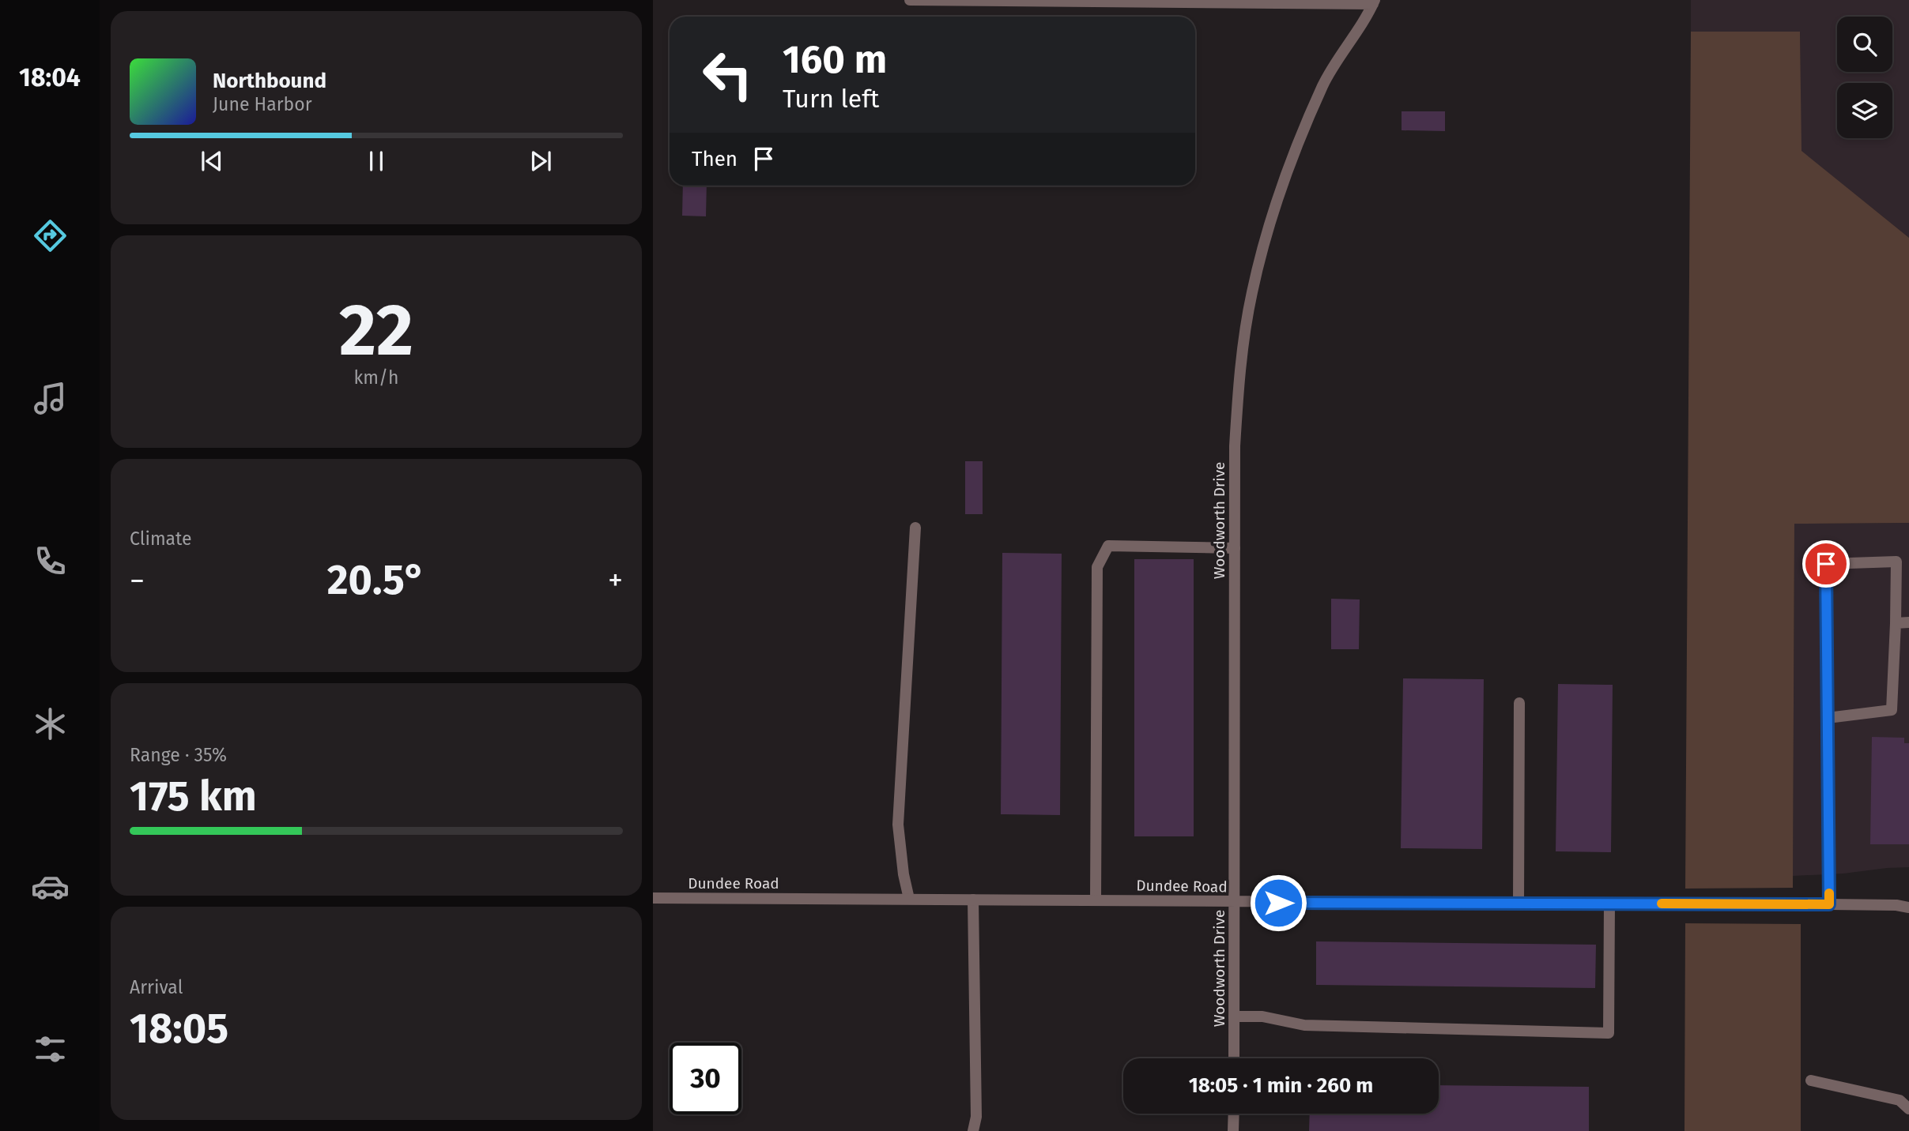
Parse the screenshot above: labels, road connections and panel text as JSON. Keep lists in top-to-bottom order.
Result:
{
  "streets": {
    "street": ["Woodworth Drive", "Dundee Road"]
  },
  "crossings": [
    ["Woodworth Drive", "Dundee Road"]
  ],
  "page": {
    "tabs": "18:04",
    "turn": ["160 m", "Turn left"],
    "song": ["Northbound", "June Harbor"],
    "then": "Then",
    "tile": [
      ["22", "km/h"],
      "Climate",
      ["Range · 35%", "175 km"],
      ["Arrival", "18:05"]
    ],
    "heat": ["−", "20.5°", "+"],
    "limit": "30",
    "trip": "18:05 · 1 min · 260 m"
  }
}
